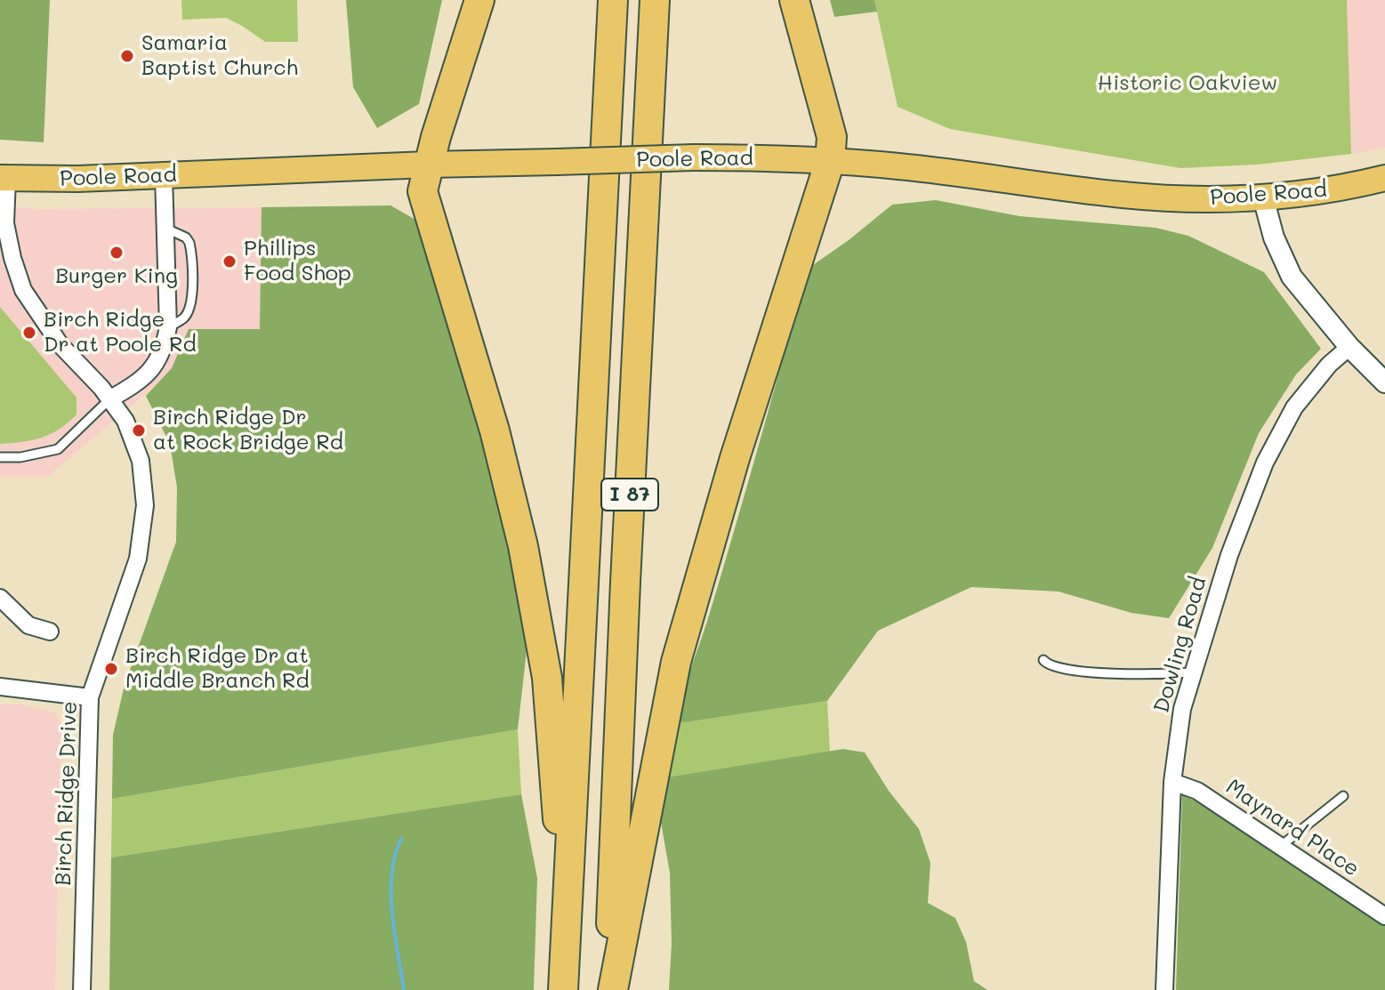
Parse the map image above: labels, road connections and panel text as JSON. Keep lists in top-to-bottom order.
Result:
{
  "streets": {
    "highway": ["I 87"],
    "main road": ["Poole Road"],
    "street": ["Dowling Road", "Birch Ridge Drive", "Maynard Place"]
  },
  "crossings": [
    ["Poole Road", "Birch Ridge Drive"],
    ["Dowling Road", "Maynard Place"]
  ],
  "parks": ["Historic Oakview"],
  "places": [
    "Samaria Baptist Church",
    "Burger King",
    "Phillips Food Shop",
    "Birch Ridge Dr at Poole Rd",
    "Birch Ridge Dr at Rock Bridge Rd",
    "Birch Ridge Dr at Middle Branch Rd"
  ]
}
